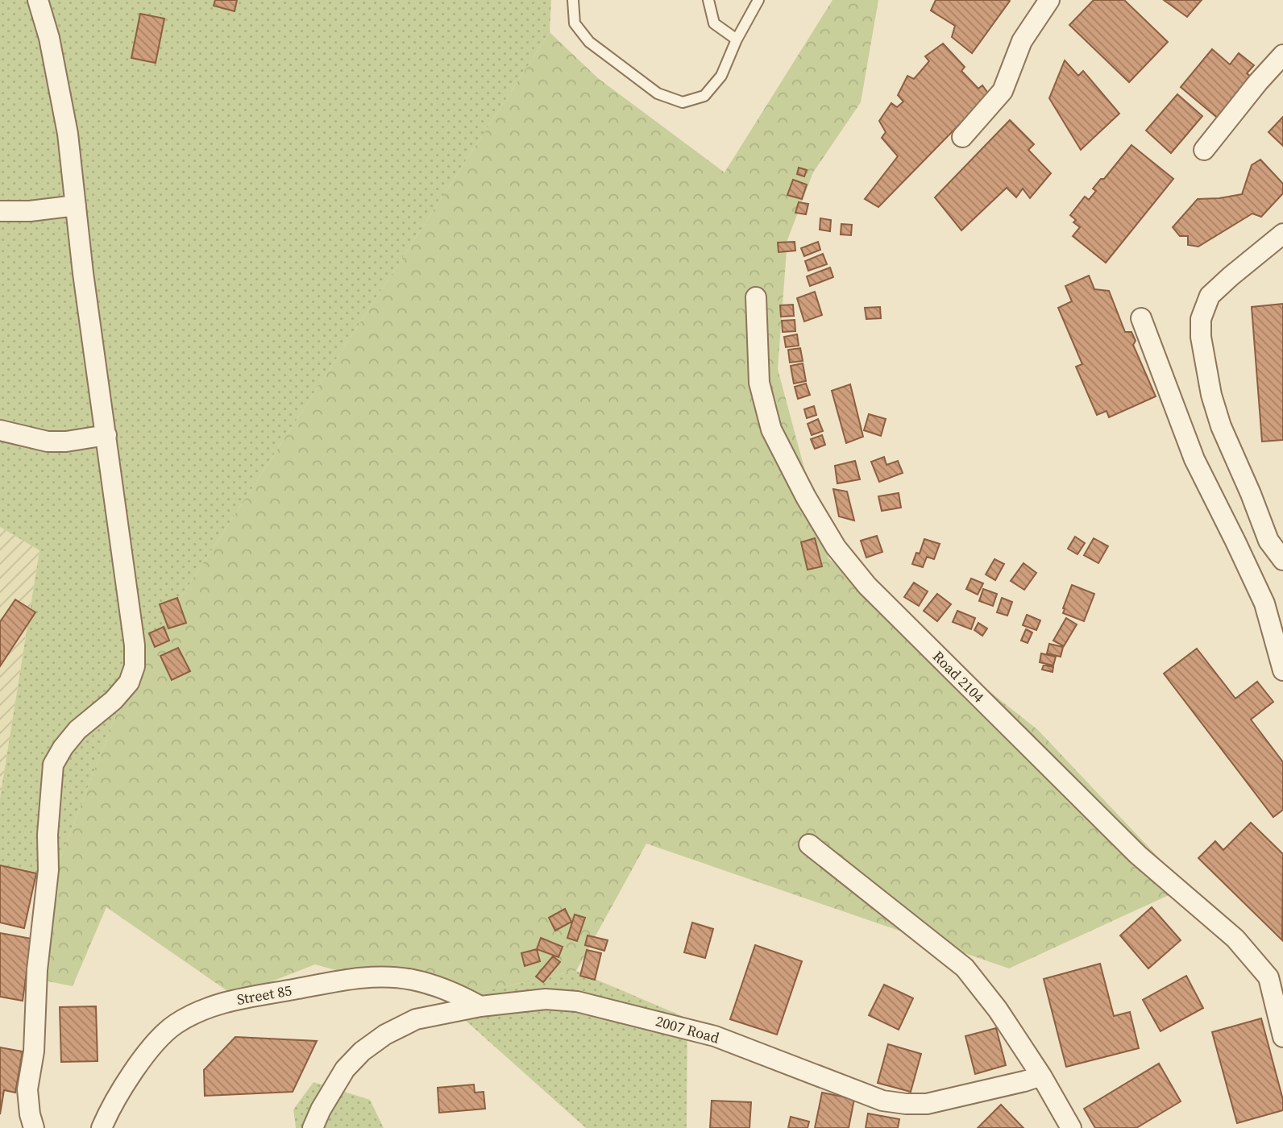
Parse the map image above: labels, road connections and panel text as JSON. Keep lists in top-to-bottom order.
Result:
{
  "streets": {
    "street": ["Road 2104", "Street 85", "2007 Road"]
  },
  "crossings": [
    ["Street 85", "2007 Road"]
  ]
}
